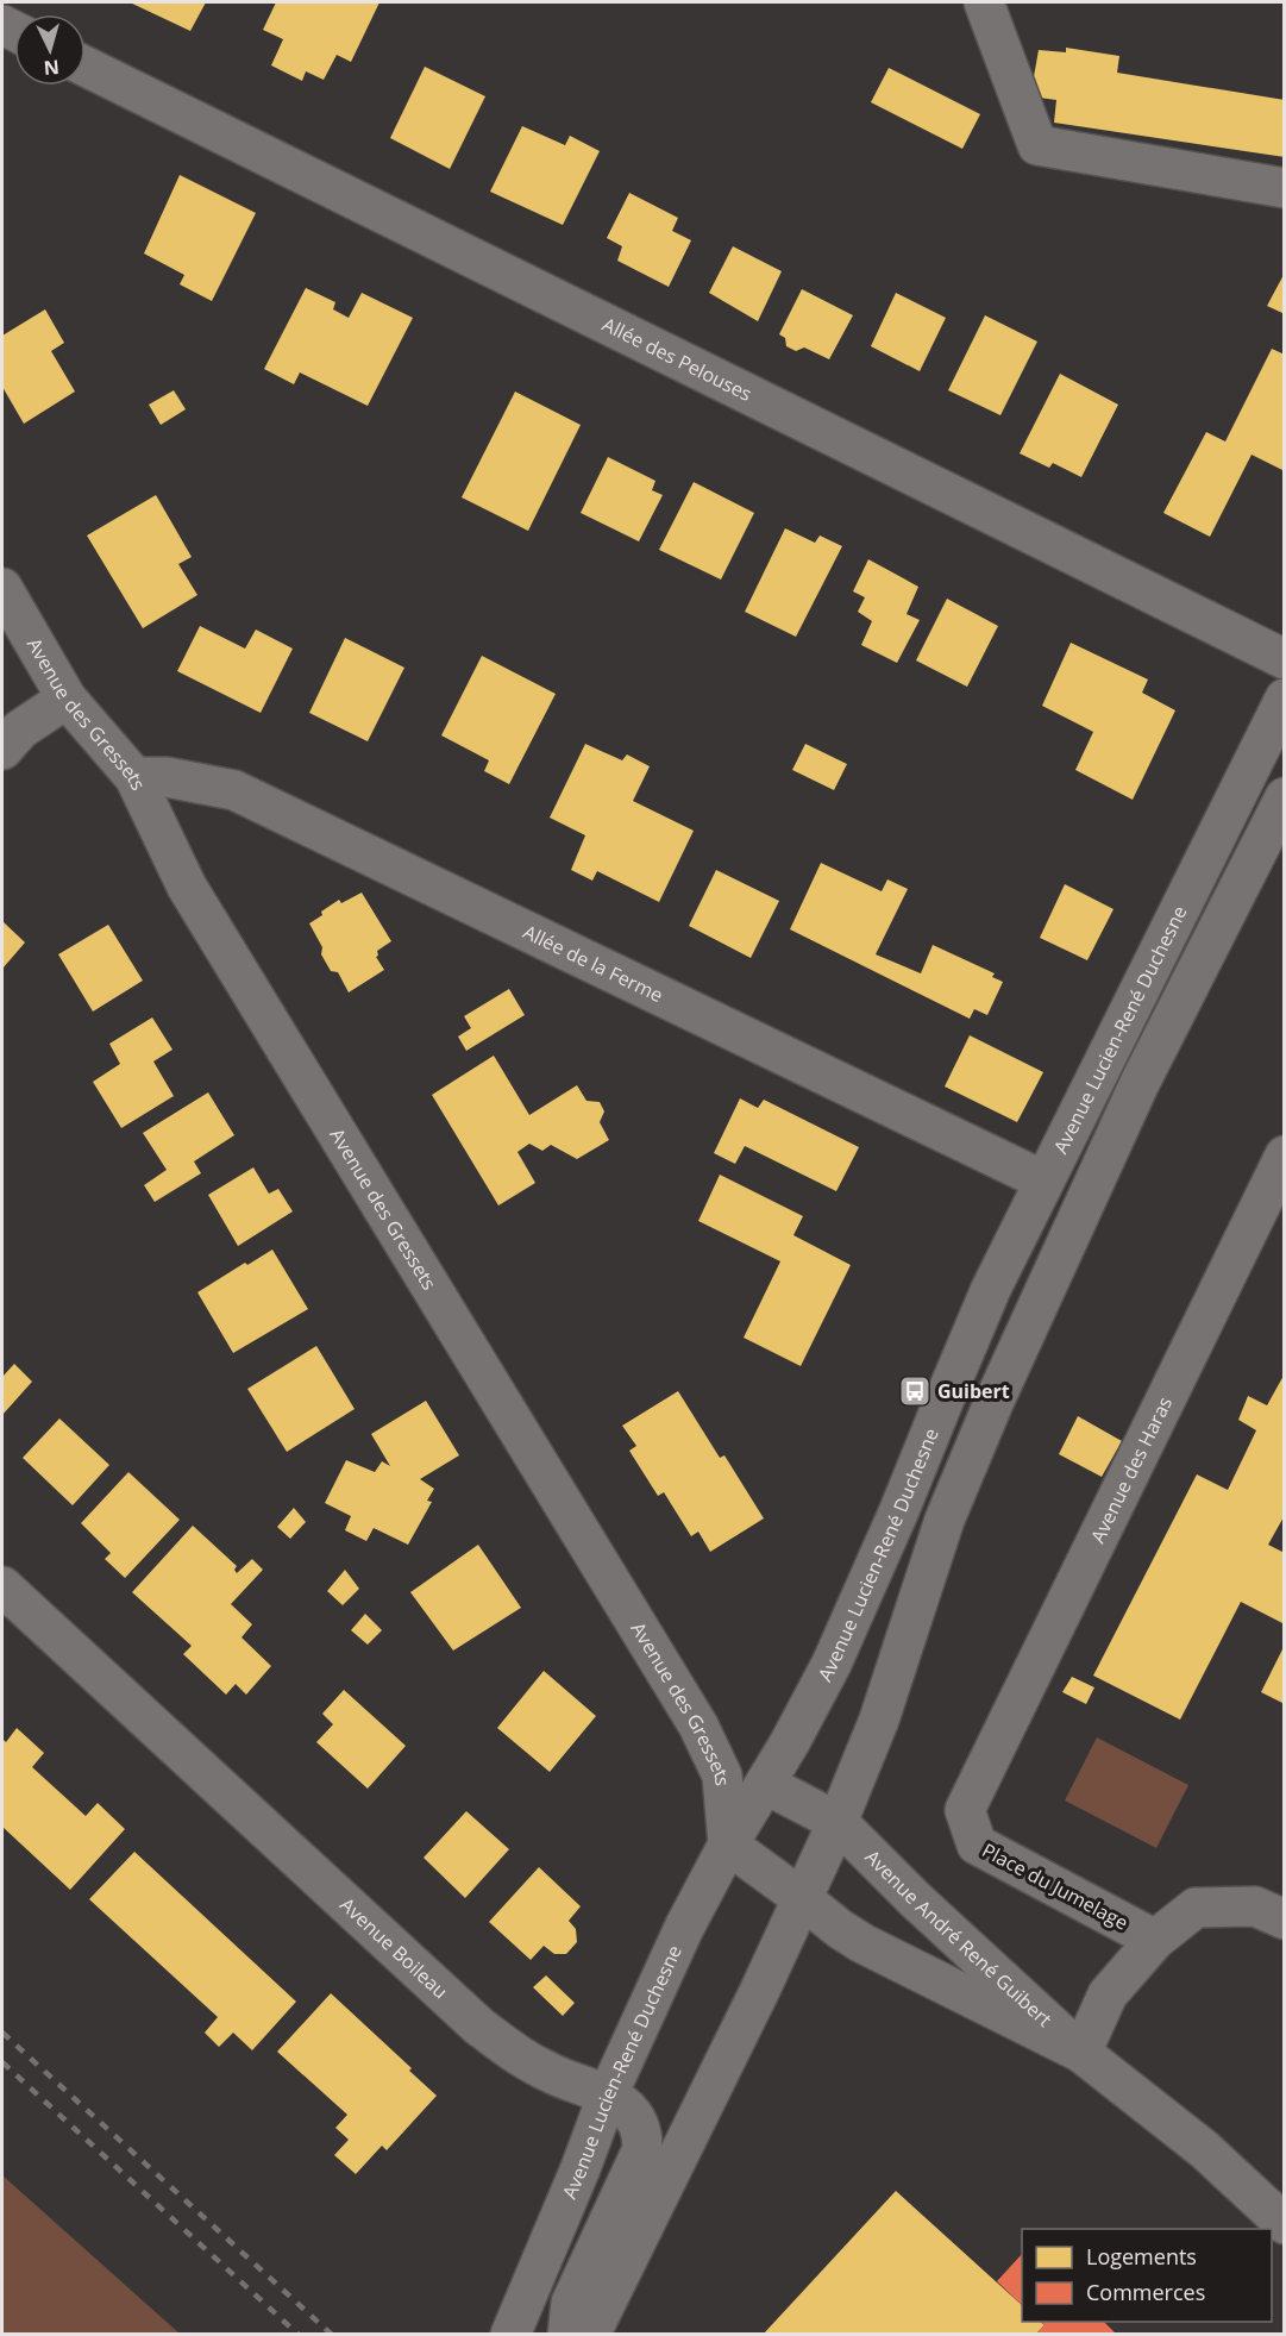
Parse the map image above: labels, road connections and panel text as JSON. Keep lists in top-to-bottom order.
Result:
{
  "streets": {
    "street": [
      "Allée des Pelouses",
      "Avenue des Gressets",
      "Allée de la Ferme",
      "Avenue Lucien-René Duchesne",
      "Avenue des Haras",
      "Place du Jumelage",
      "Avenue André René Guibert",
      "Avenue Boileau"
    ]
  },
  "crossings": [
    ["Avenue des Gressets", "Allée de la Ferme"],
    ["Avenue des Gressets", "Avenue Lucien-René Duchesne"],
    ["Avenue des Gressets", "Avenue André René Guibert"],
    ["Allée de la Ferme", "Avenue Lucien-René Duchesne"],
    ["Avenue Lucien-René Duchesne", "Avenue André René Guibert"],
    ["Avenue Lucien-René Duchesne", "Avenue Boileau"],
    ["Avenue des Haras", "Place du Jumelage"]
  ],
  "places": {
    "bus stop": ["Guibert"]
  },
  "legend": ["Logements", "Commerces"],
  "north": "bottom"
}
